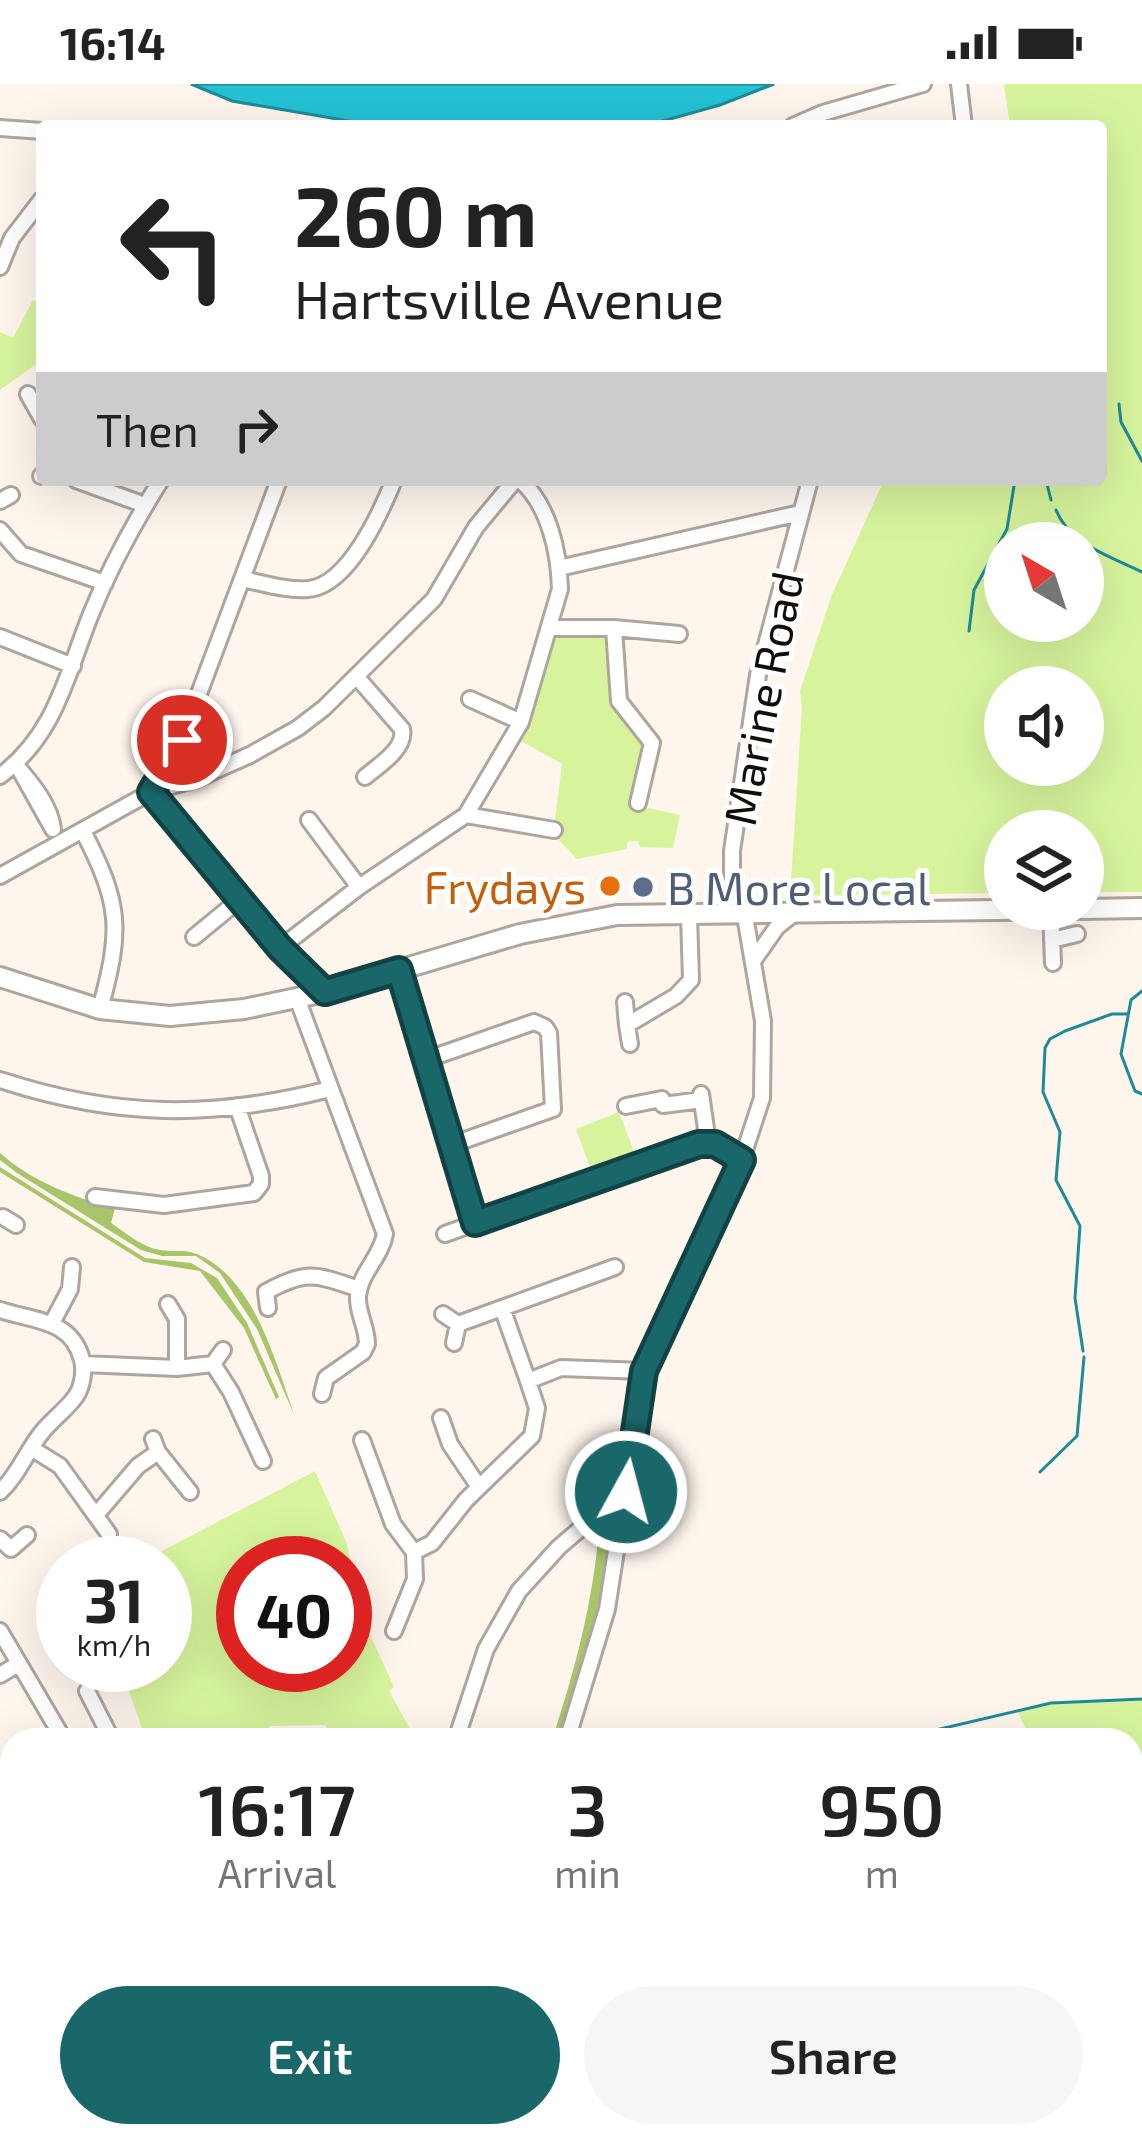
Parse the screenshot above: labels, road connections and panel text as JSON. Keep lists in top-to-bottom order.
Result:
{
  "streets": {
    "street": ["Marine Road"]
  },
  "places": ["Frydays", "B More Local"],
  "north": "top left",
  "page": {
    "status": "16:14",
    "turn": ["260 m", "Hartsville Avenue"],
    "then": "Then",
    "speed": "31 km/h",
    "limit": "40",
    "eta": [
      "16:17",
      "Arrival",
      "3",
      "min",
      "950",
      "m"
    ],
    "buttons": ["Exit", "Share"]
  }
}
